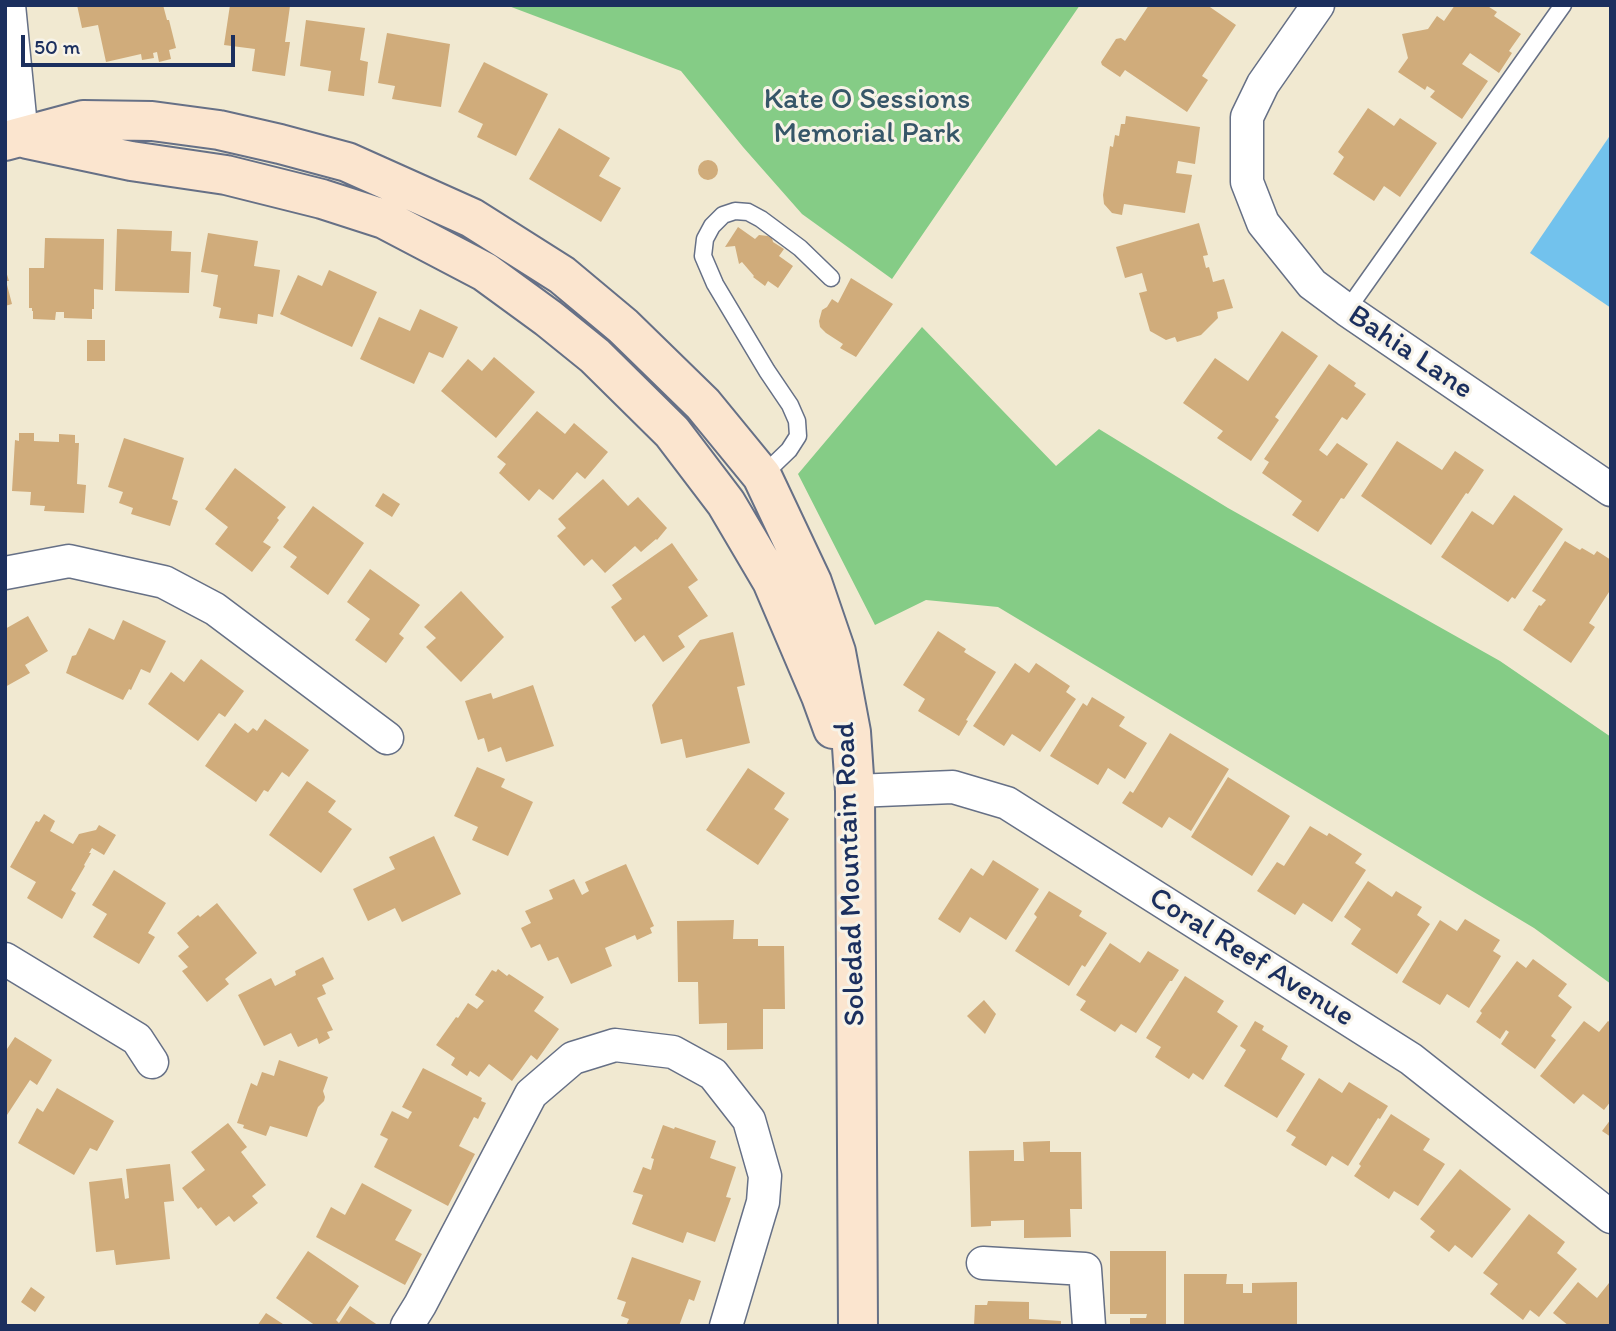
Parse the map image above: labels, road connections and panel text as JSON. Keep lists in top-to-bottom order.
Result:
{
  "streets": {
    "main road": ["Soledad Mountain Road"],
    "street": ["Bahia Lane", "Coral Reef Avenue"]
  },
  "crossings": [
    ["Soledad Mountain Road", "Coral Reef Avenue"]
  ],
  "parks": ["Kate O Sessions Memorial Park"],
  "scale_bar": "50 m"
}
